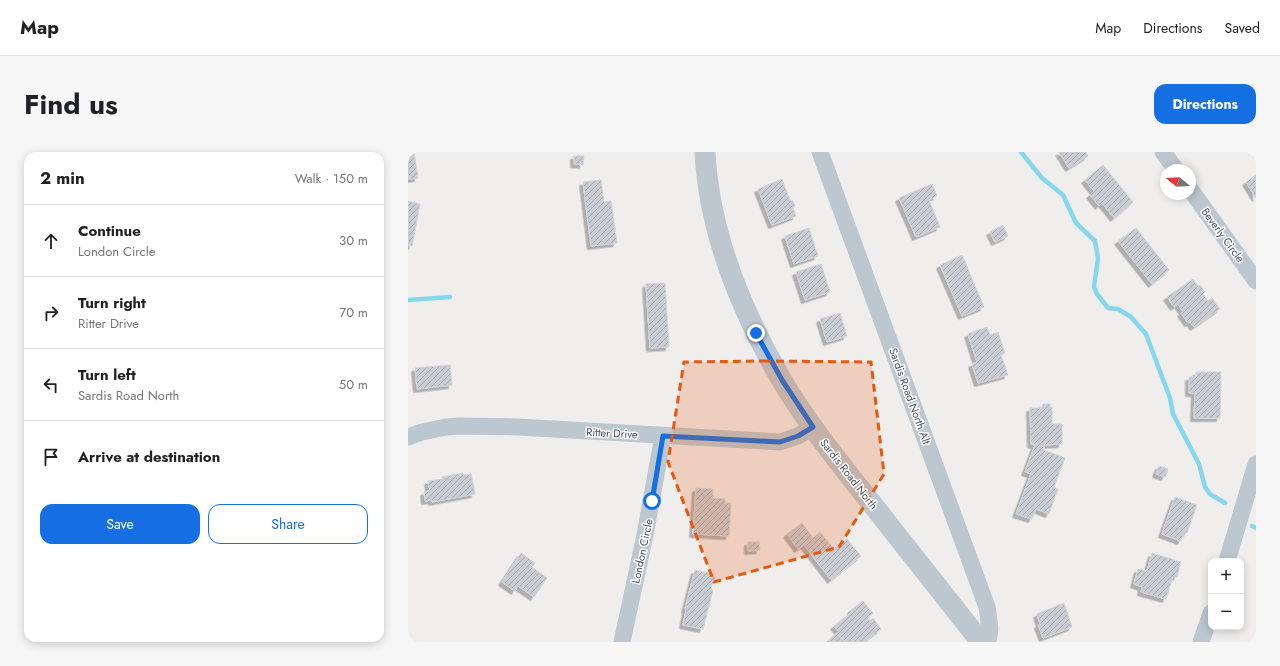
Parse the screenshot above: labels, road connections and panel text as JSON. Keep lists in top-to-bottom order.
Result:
{
  "streets": {
    "street": [
      "Beverly Circle",
      "Sardis Road North Alt",
      "Ritter Drive",
      "Sardis Road North",
      "London Circle"
    ]
  },
  "crossings": [
    ["Ritter Drive", "Sardis Road North"],
    ["Ritter Drive", "London Circle"]
  ],
  "north": "left",
  "page": {
    "header": "Map",
    "nav": ["Map", "Directions", "Saved"],
    "title": "Find us",
    "buttons": [
      "Directions",
      ["Save", "Share"]
    ],
    "heading": ["2 min", "Walk · 150 m"],
    "list": [
      ["Continue", "London Circle", "30 m"],
      ["Turn right", "Ritter Drive", "70 m"],
      ["Turn left", "Sardis Road North", "50 m"],
      "Arrive at destination"
    ],
    "map_buttons": ["+", "−"]
  }
}
